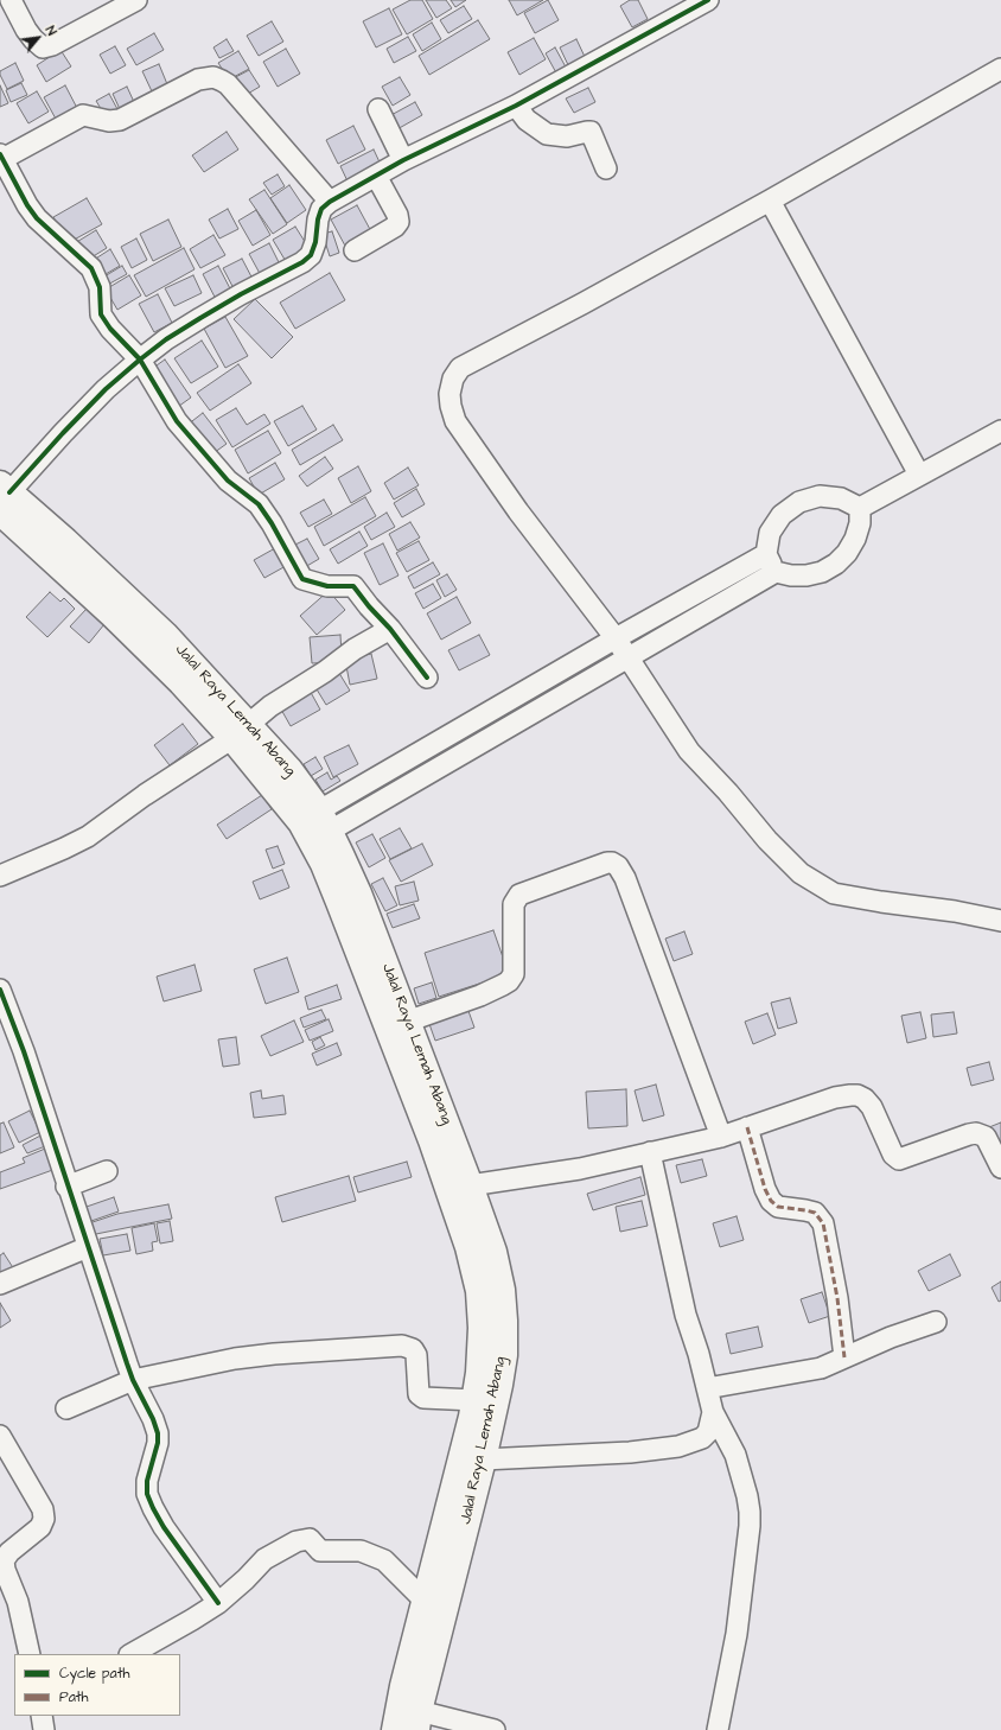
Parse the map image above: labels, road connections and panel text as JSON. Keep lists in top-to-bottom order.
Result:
{
  "streets": {
    "highway": ["Jalal Raya Lemah Abang"]
  },
  "legend": ["Cycle path", "Path"],
  "north": "top right"
}
